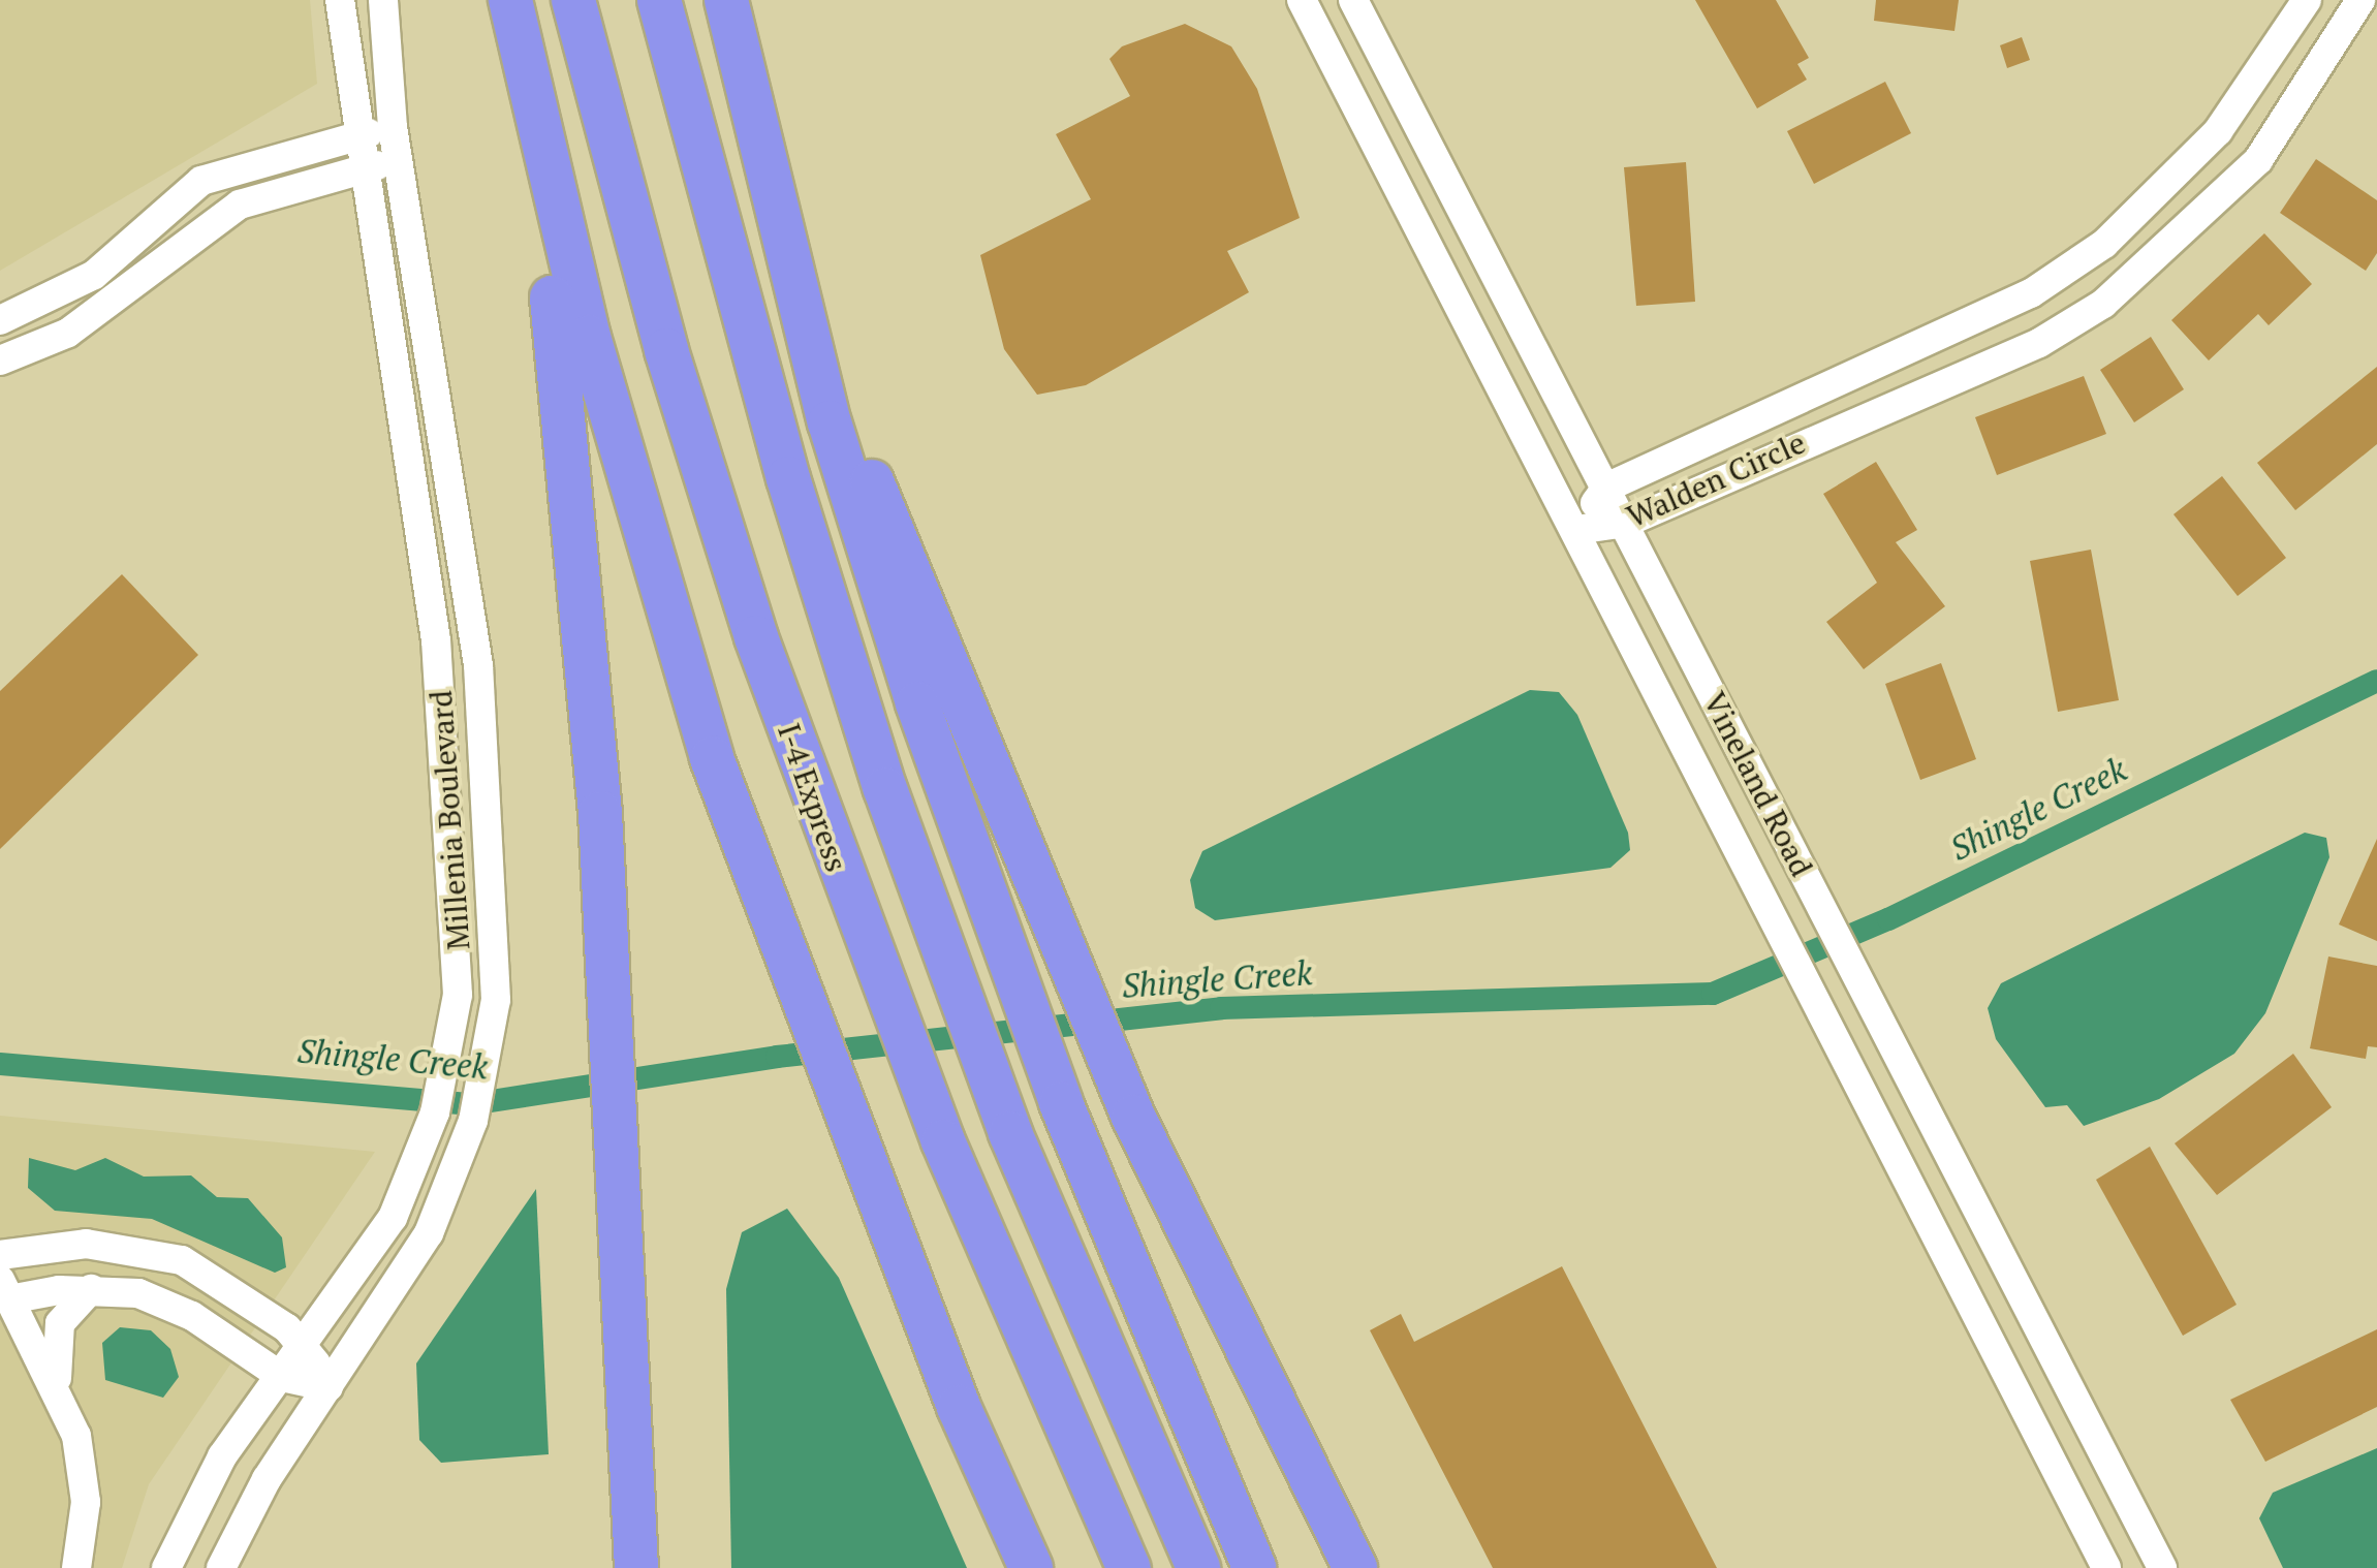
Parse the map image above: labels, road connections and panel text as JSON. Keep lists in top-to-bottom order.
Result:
{
  "streets": {
    "highway": ["I-4 Express"],
    "street": ["Walden Circle", "Vineland Road", "Millenia Boulevard"]
  },
  "crossings": [
    ["Walden Circle", "Vineland Road"]
  ],
  "water": ["Shingle Creek"]
}
